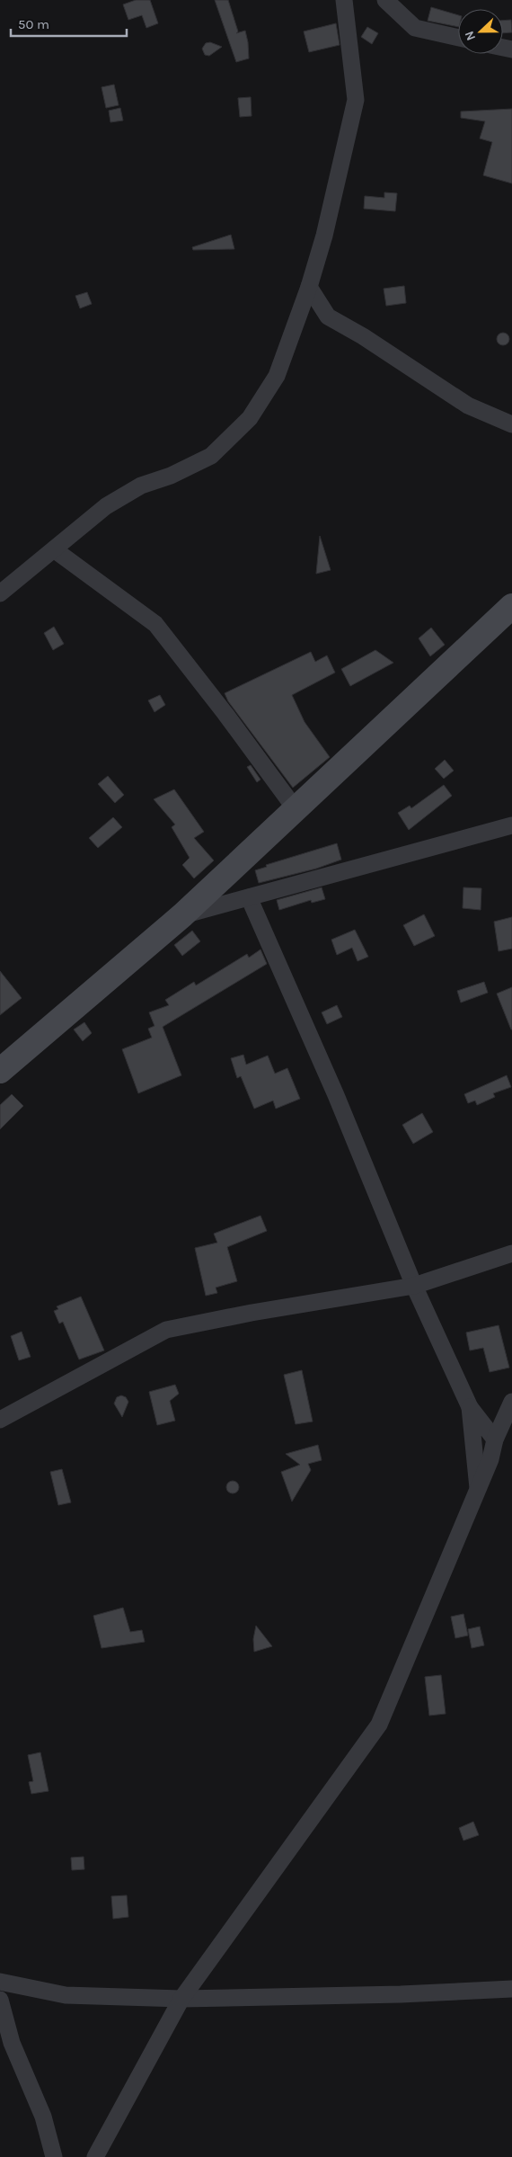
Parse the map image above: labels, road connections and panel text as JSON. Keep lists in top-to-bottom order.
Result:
{
  "scale_bar": "50 m",
  "north": "left"
}
